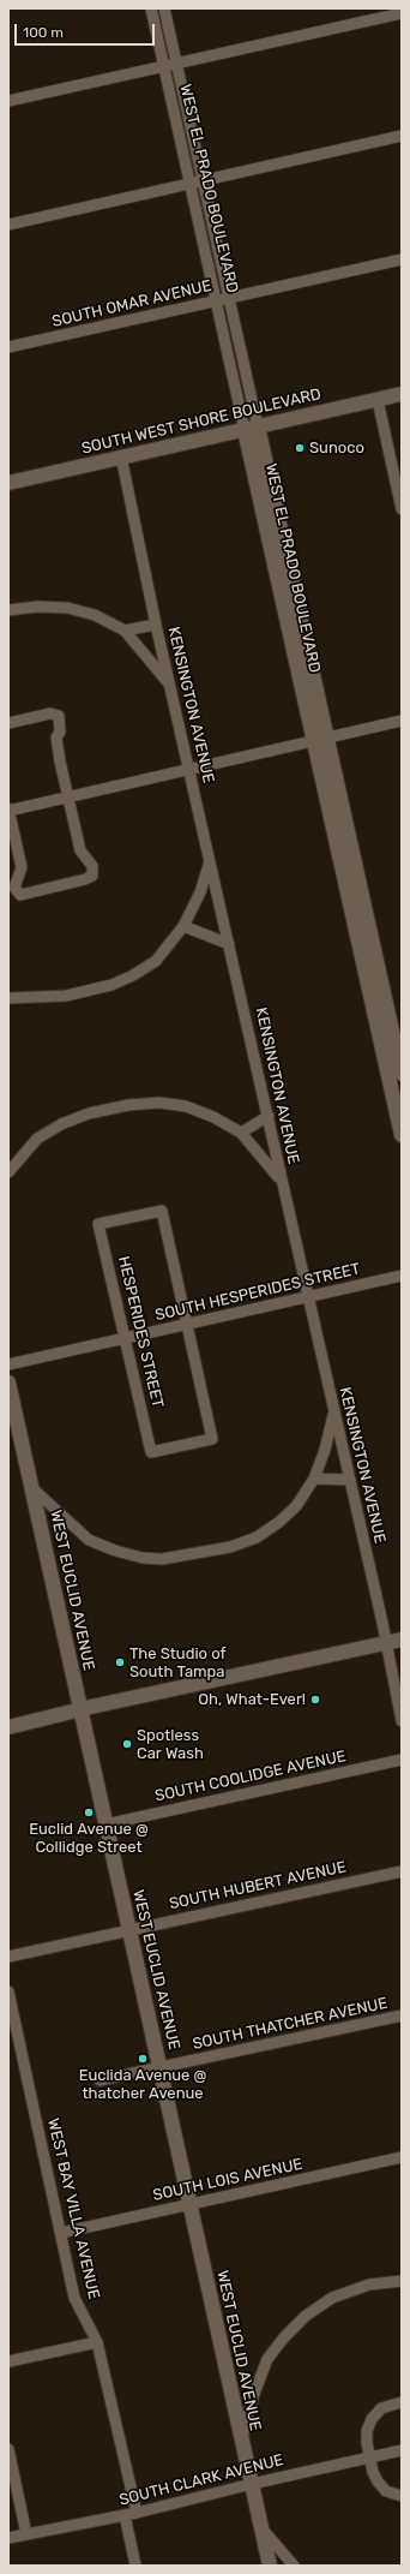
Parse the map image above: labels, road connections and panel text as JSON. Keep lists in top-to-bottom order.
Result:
{
  "streets": {
    "street": [
      "WEST EL PRADO BOULEVARD",
      "SOUTH OMAR AVENUE",
      "SOUTH WEST SHORE BOULEVARD",
      "KENSINGTON AVENUE",
      "SOUTH HESPERIDES STREET",
      "HESPERIDES STREET",
      "WEST EUCLID AVENUE",
      "SOUTH COOLIDGE AVENUE",
      "SOUTH HUBERT AVENUE",
      "SOUTH THATCHER AVENUE",
      "SOUTH LOIS AVENUE",
      "WEST BAY VILLA AVENUE",
      "SOUTH CLARK AVENUE"
    ]
  },
  "crossings": [
    ["WEST EL PRADO BOULEVARD", "SOUTH OMAR AVENUE"],
    ["WEST EL PRADO BOULEVARD", "SOUTH WEST SHORE BOULEVARD"],
    ["SOUTH WEST SHORE BOULEVARD", "KENSINGTON AVENUE"],
    ["KENSINGTON AVENUE", "SOUTH HESPERIDES STREET"],
    ["SOUTH HESPERIDES STREET", "HESPERIDES STREET"],
    ["WEST EUCLID AVENUE", "SOUTH COOLIDGE AVENUE"],
    ["WEST EUCLID AVENUE", "SOUTH HUBERT AVENUE"],
    ["WEST EUCLID AVENUE", "SOUTH THATCHER AVENUE"],
    ["WEST EUCLID AVENUE", "SOUTH LOIS AVENUE"],
    ["WEST EUCLID AVENUE", "SOUTH CLARK AVENUE"],
    ["SOUTH LOIS AVENUE", "WEST BAY VILLA AVENUE"],
    ["WEST BAY VILLA AVENUE", "SOUTH CLARK AVENUE"]
  ],
  "places": [
    "Sunoco",
    "The Studio of South Tampa",
    "Oh, What-Ever!",
    "Spotless Car Wash",
    "Euclid Avenue @ Collidge Street",
    "Euclida Avenue @ thatcher Avenue"
  ],
  "scale_bar": "100 m"
}
